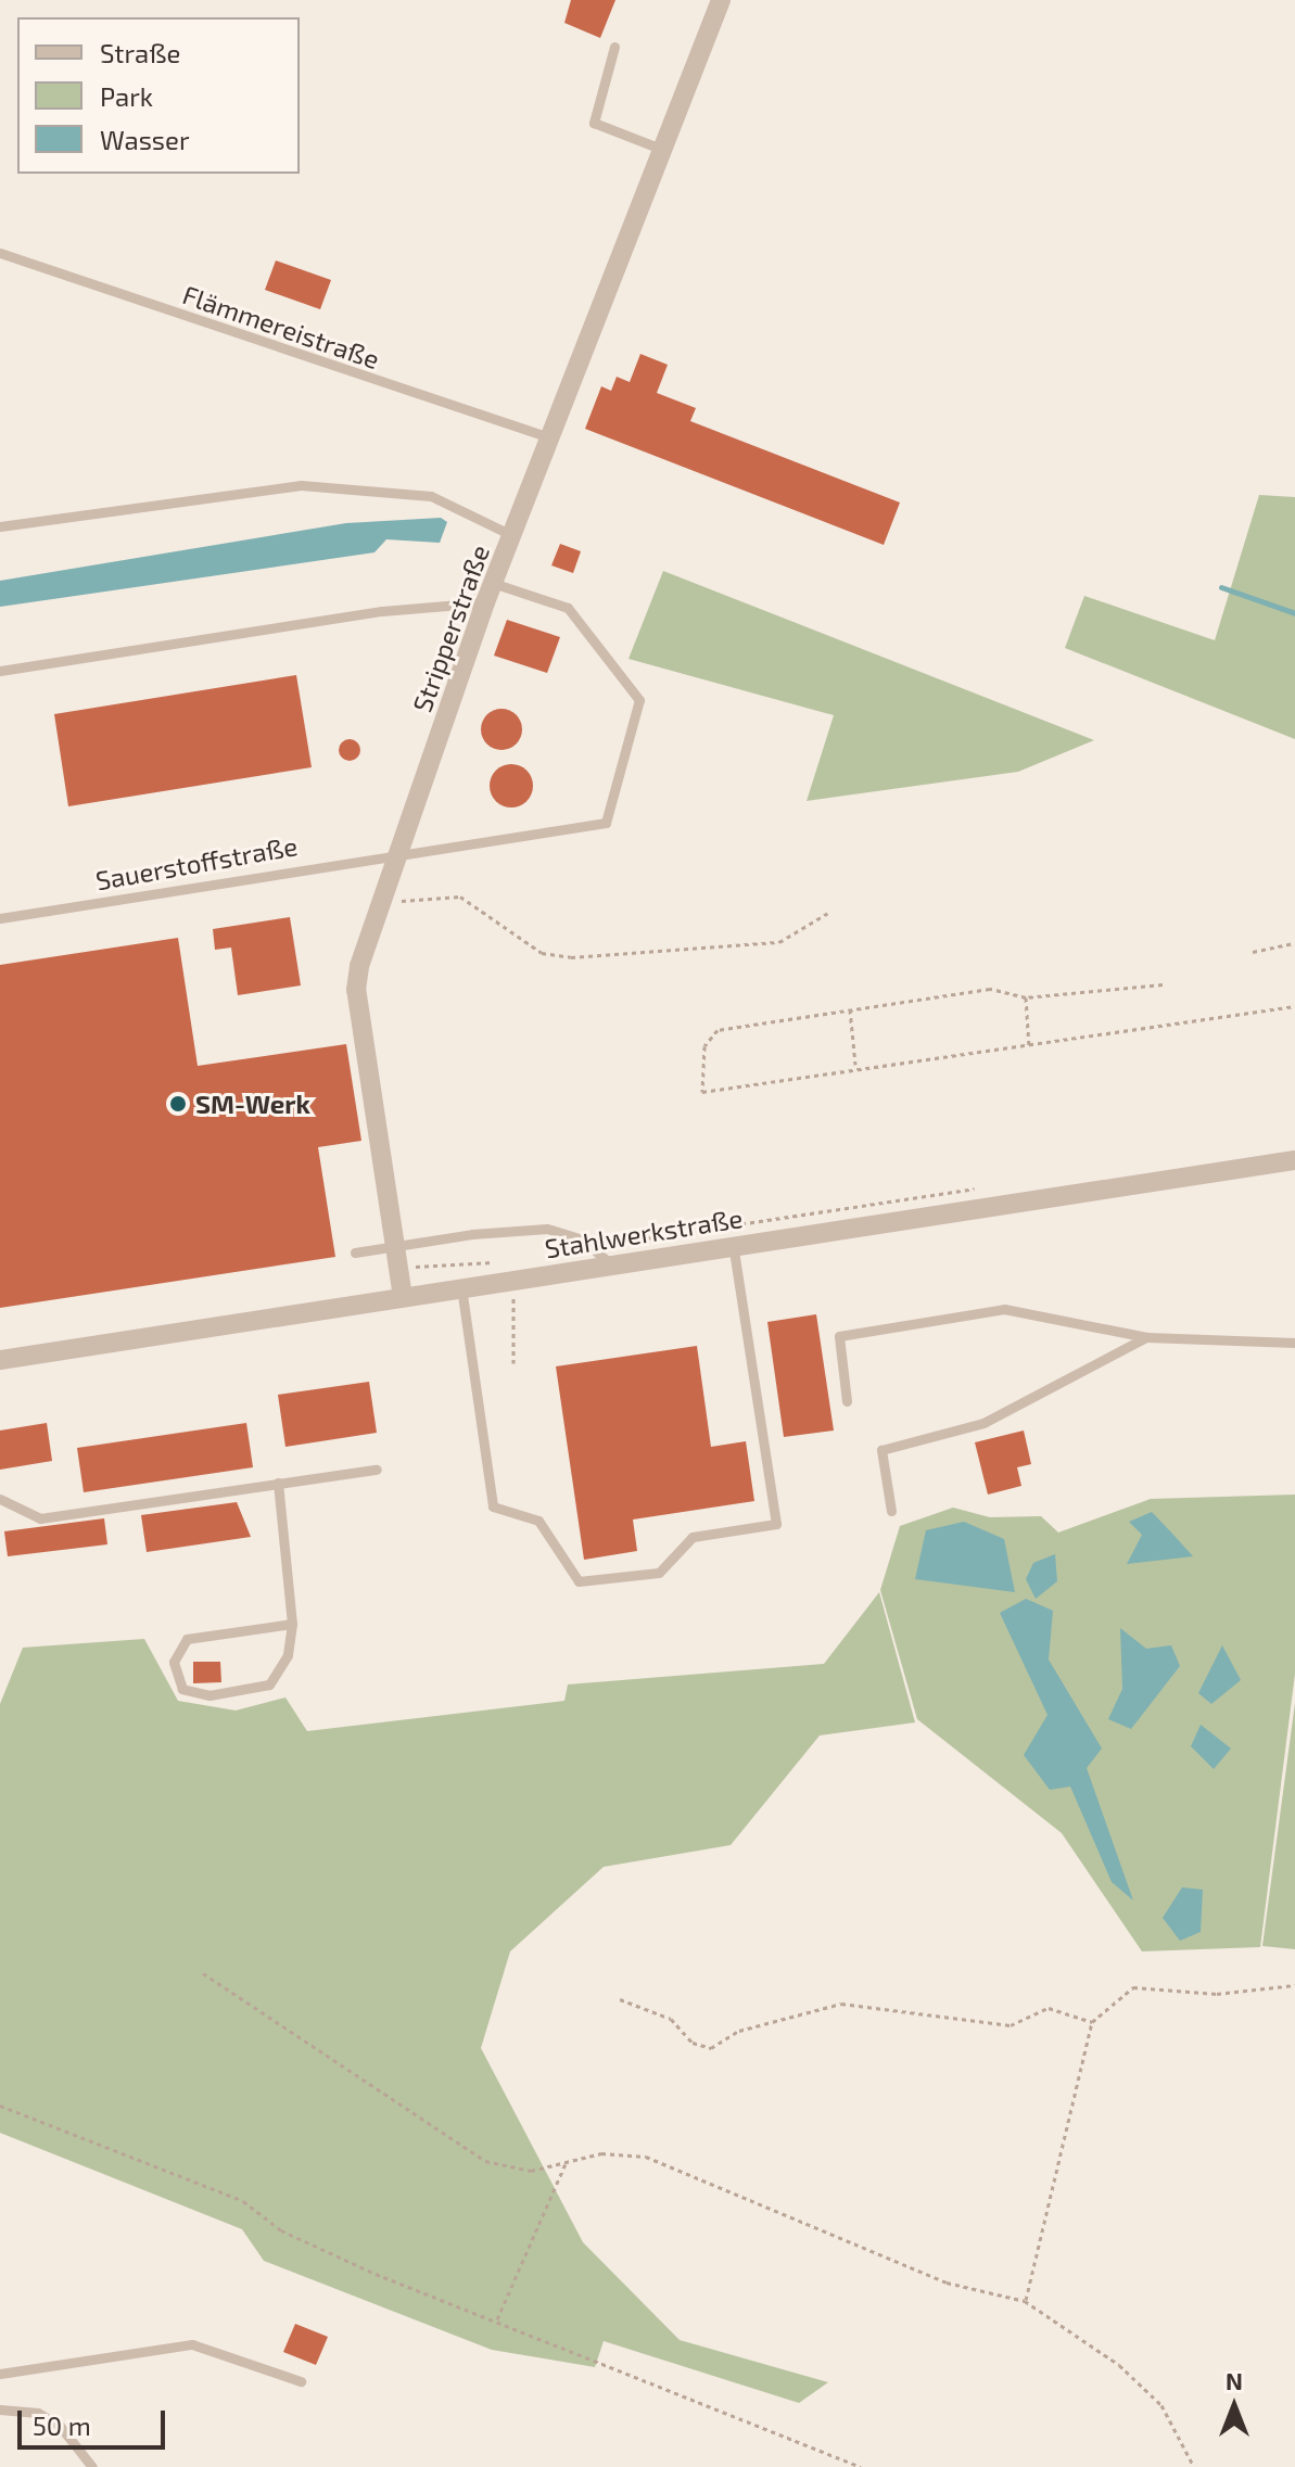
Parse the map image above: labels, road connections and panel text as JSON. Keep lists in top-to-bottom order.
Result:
{
  "streets": {
    "street": ["Stripperstraße", "Stahlwerkstraße"],
    "lane": ["Flämmereistraße", "Sauerstoffstraße"]
  },
  "crossings": [
    ["Flämmereistraße", "Stripperstraße"],
    ["Stripperstraße", "Sauerstoffstraße"],
    ["Stripperstraße", "Stahlwerkstraße"]
  ],
  "places": ["SM-Werk"],
  "legend": ["Straße", "Park", "Wasser"],
  "scale_bar": "50 m",
  "north": "top"
}
